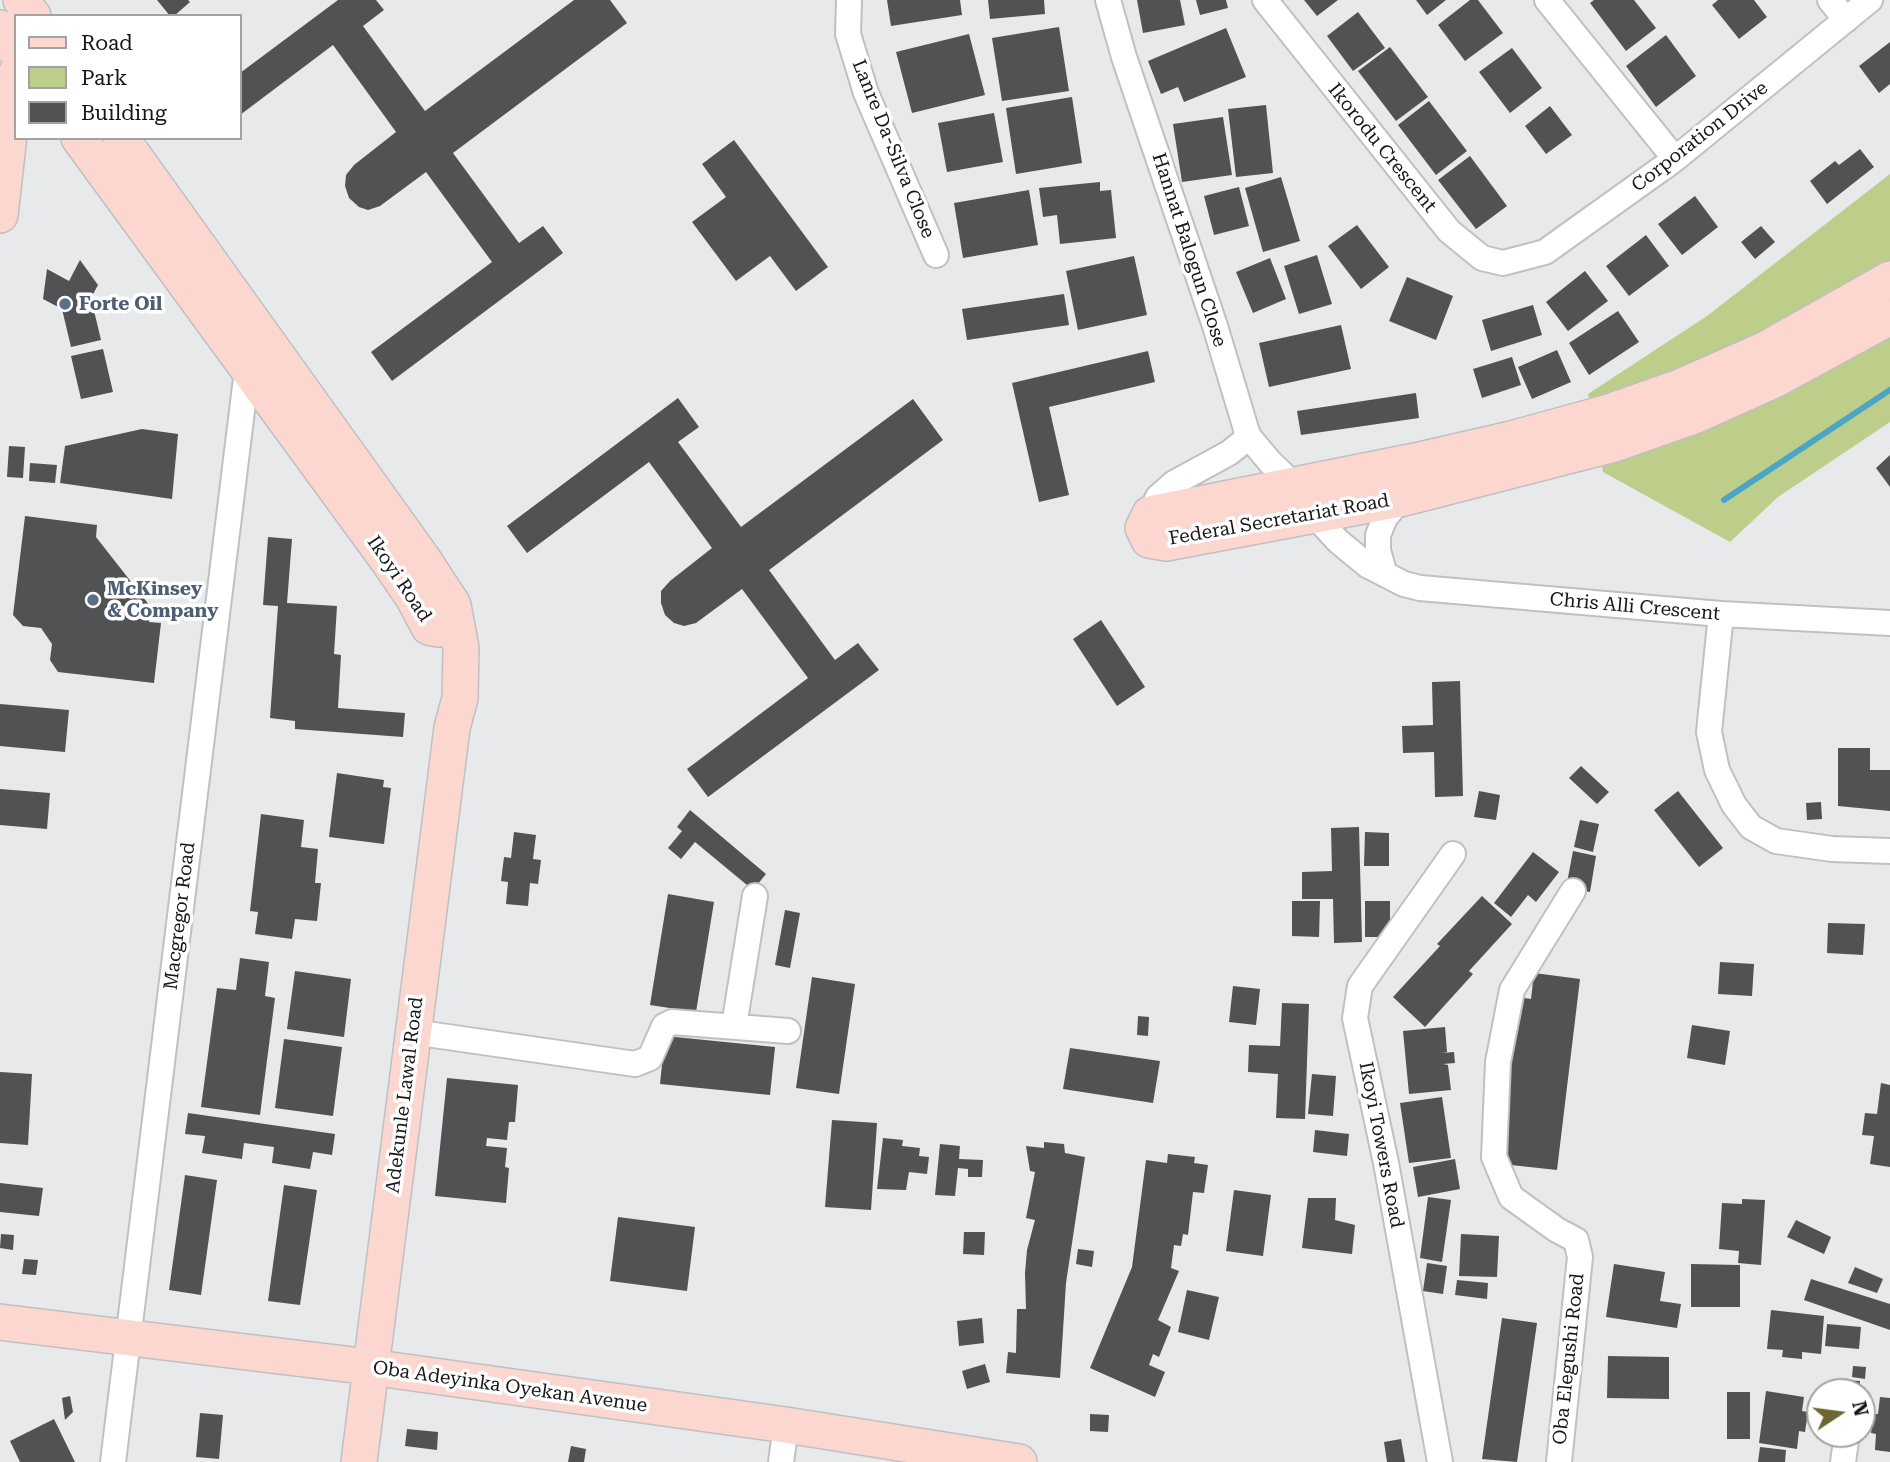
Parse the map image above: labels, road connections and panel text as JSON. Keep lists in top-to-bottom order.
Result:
{
  "streets": {
    "main road": [
      "Federal Secretariat Road",
      "Ikoyi Road",
      "Adekunle Lawal Road",
      "Oba Adeyinka Oyekan Avenue"
    ],
    "street": [
      "Corporation Drive",
      "Ikorodu Crescent",
      "Lanre Da-Silva Close",
      "Hannat Balogun Close",
      "Chris Alli Crescent",
      "Macgregor Road",
      "Ikoyi Towers Road",
      "Oba Elegushi Road"
    ]
  },
  "crossings": [
    ["Corporation Drive", "Ikorodu Crescent"],
    ["Hannat Balogun Close", "Federal Secretariat Road"],
    ["Federal Secretariat Road", "Chris Alli Crescent"],
    ["Ikoyi Road", "Macgregor Road"],
    ["Ikoyi Road", "Adekunle Lawal Road"],
    ["Macgregor Road", "Oba Adeyinka Oyekan Avenue"],
    ["Adekunle Lawal Road", "Oba Adeyinka Oyekan Avenue"]
  ],
  "places": ["Forte Oil", "McKinsey & Company"],
  "legend": ["Road", "Park", "Building"],
  "north": "right"
}
